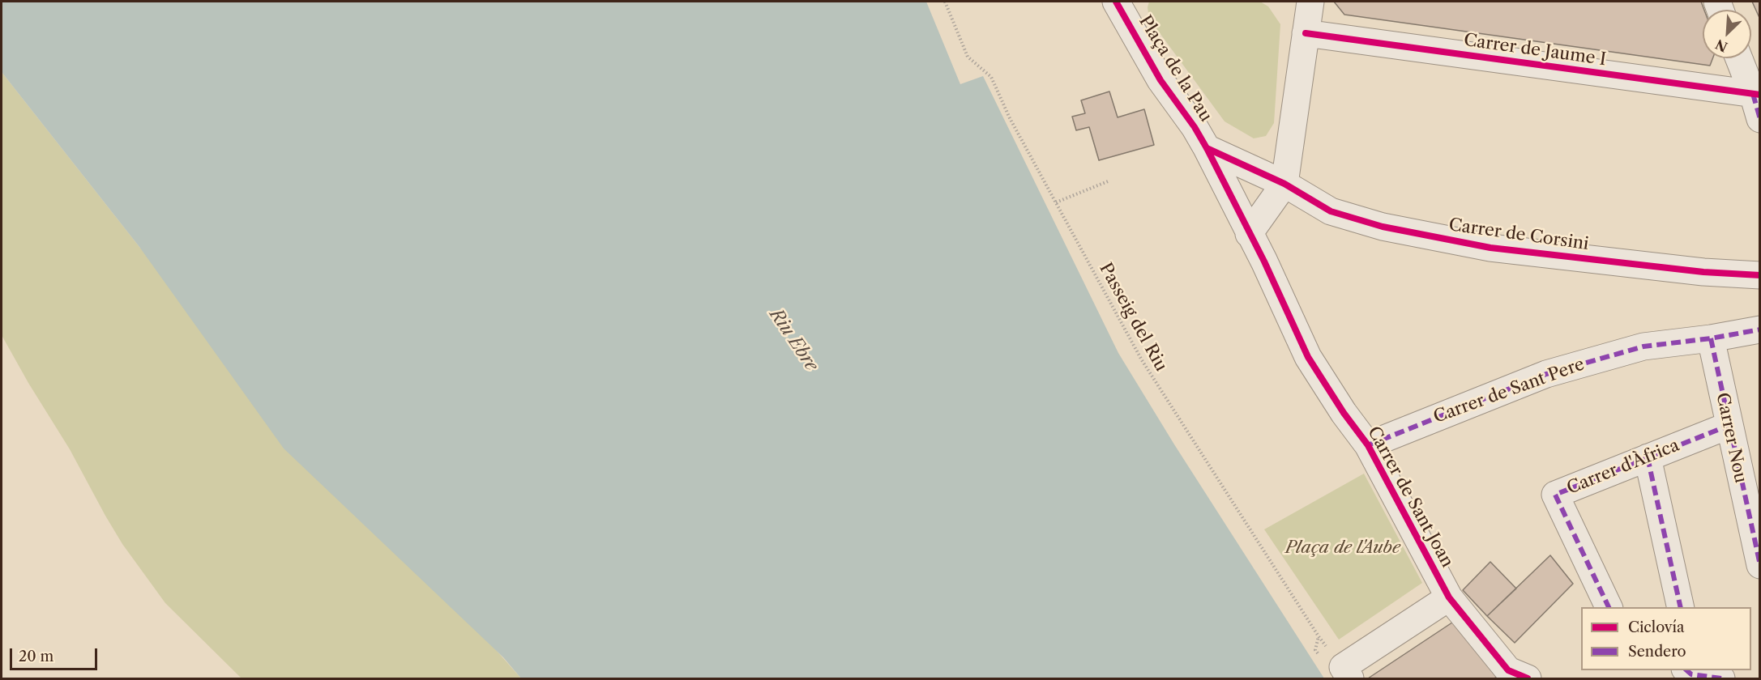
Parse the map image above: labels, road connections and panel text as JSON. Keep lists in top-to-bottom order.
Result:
{
  "streets": {
    "street": [
      "Carrer de Jaume I",
      "Plaça de la Pau",
      "Carrer de Corsini",
      "Carrer de Sant Pere",
      "Carrer Nou",
      "Carrer d'Àfrica",
      "Carrer de Sant Joan"
    ],
    "path": ["Passeig del Riu"]
  },
  "crossings": [
    ["Plaça de la Pau", "Carrer de Corsini"],
    ["Plaça de la Pau", "Carrer de Sant Joan"],
    ["Carrer de Sant Pere", "Carrer Nou"],
    ["Carrer de Sant Pere", "Carrer de Sant Joan"],
    ["Carrer Nou", "Carrer d'Àfrica"]
  ],
  "water": ["Riu Ebre"],
  "parks": ["Plaça de l'Aube"],
  "legend": ["Ciclovía", "Sendero"],
  "scale_bar": "20 m",
  "north": "bottom left"
}
